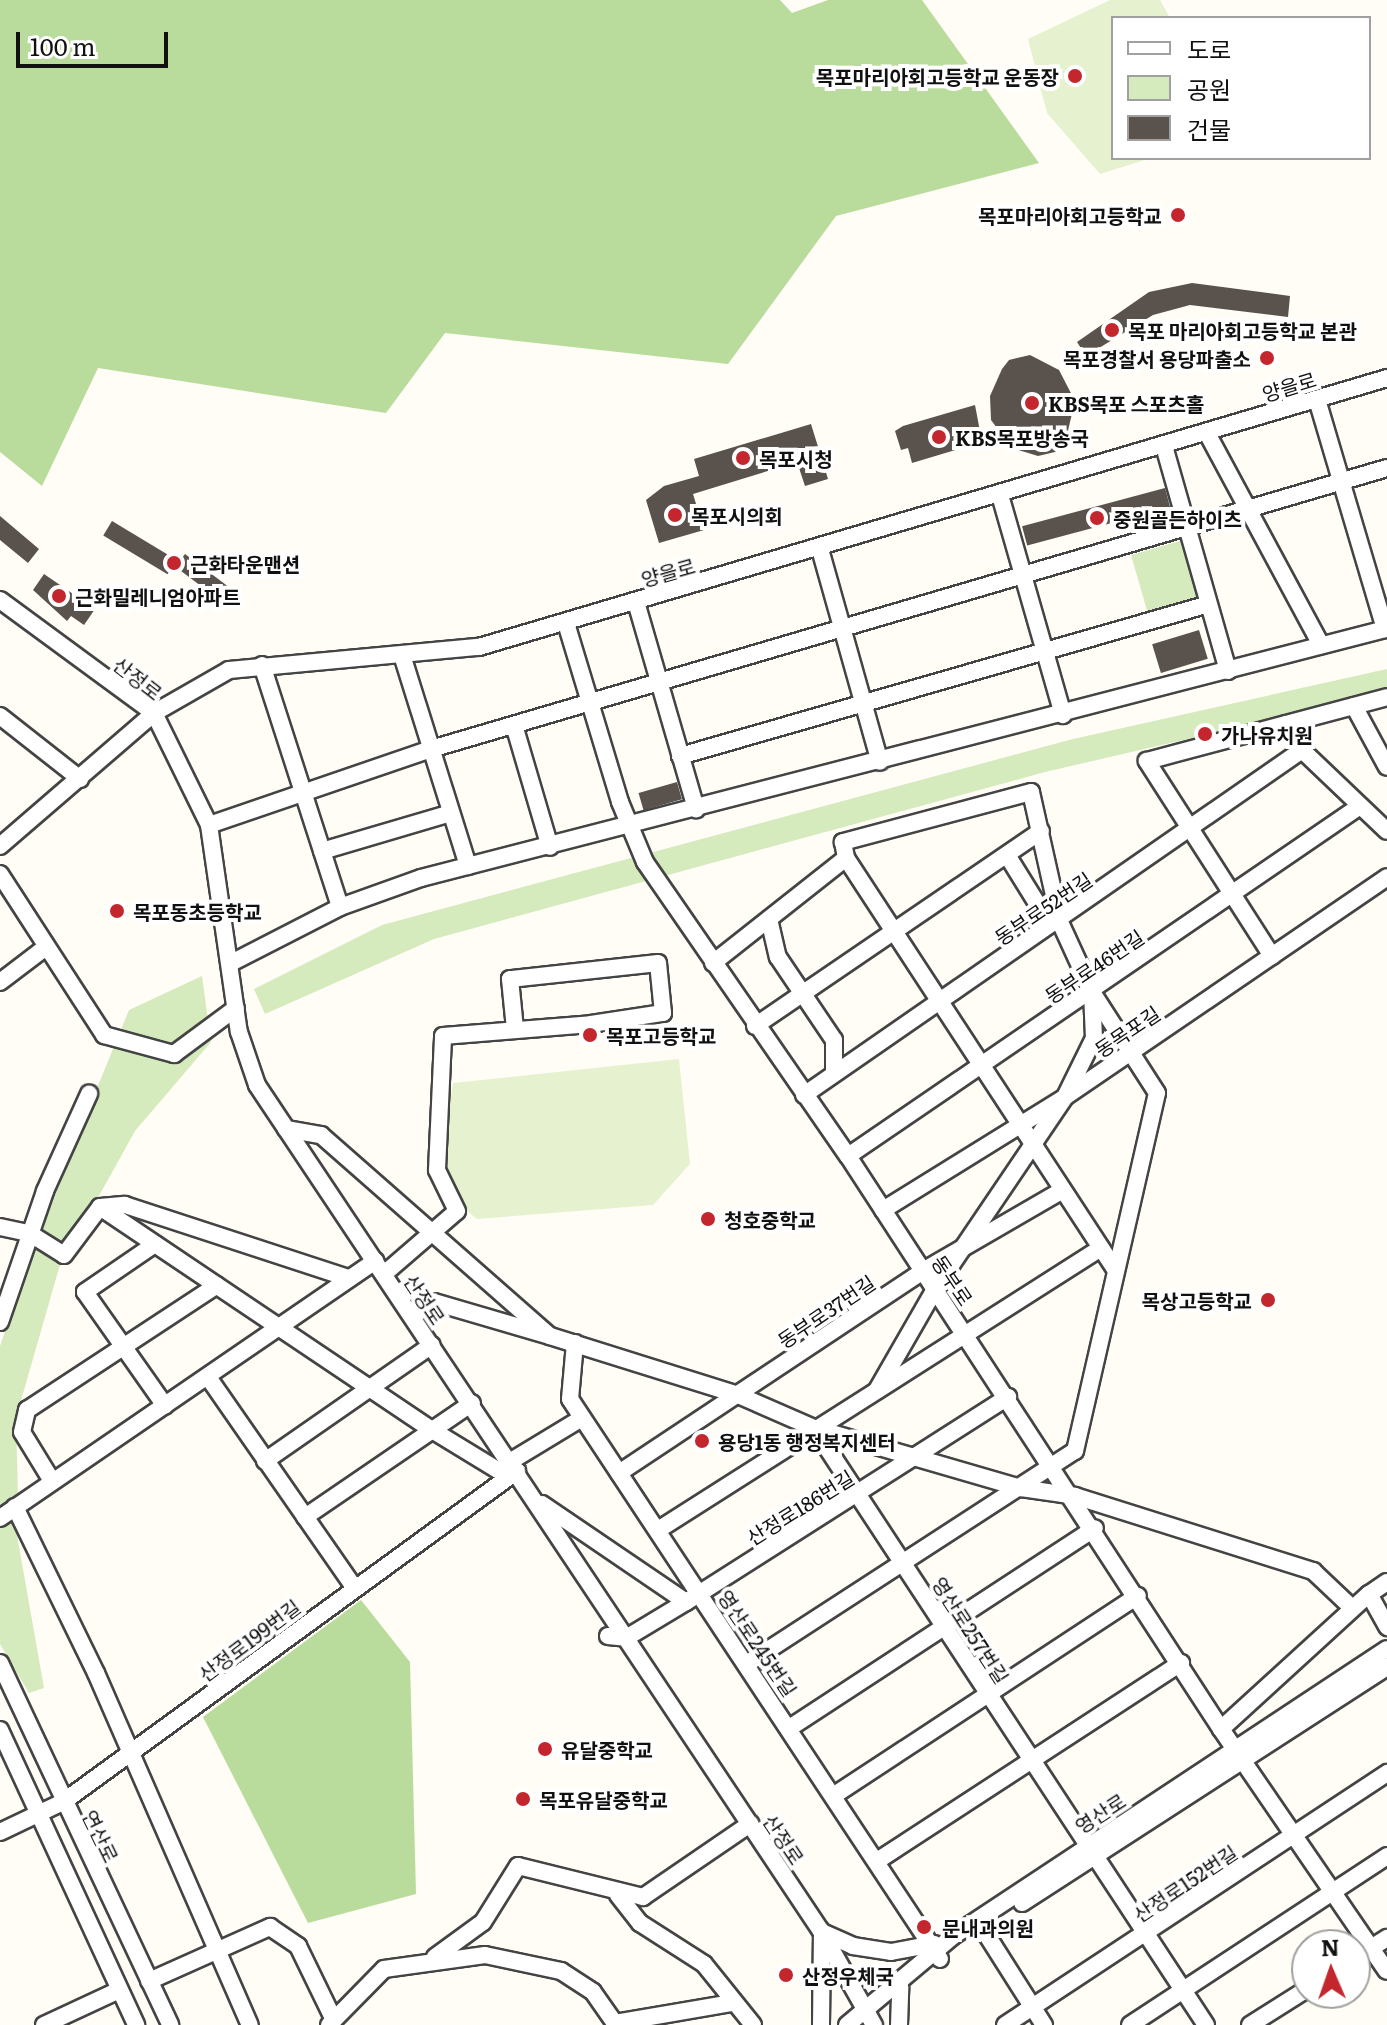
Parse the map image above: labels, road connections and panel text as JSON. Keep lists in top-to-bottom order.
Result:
{
  "streets": {
    "street": [
      "양을로",
      "산정로",
      "동부로52번길",
      "동부로46번길",
      "동목포길",
      "동부로",
      "동부로37번길",
      "산정로186번길",
      "영산로257번길",
      "산정로199번길",
      "영산로245번길",
      "영산로",
      "연산로",
      "산정로152번길"
    ]
  },
  "crossings": [
    ["양을로", "산정로"],
    ["양을로", "동부로"],
    ["산정로", "산정로186번길"],
    ["산정로", "산정로199번길"],
    ["산정로", "영산로"],
    ["동부로52번길", "동부로"],
    ["동부로46번길", "동부로"],
    ["동목포길", "동부로"],
    ["동부로", "동부로37번길"],
    ["동부로", "산정로186번길"],
    ["동부로", "영산로"],
    ["동부로", "산정로152번길"],
    ["동부로37번길", "영산로245번길"],
    ["산정로186번길", "영산로257번길"],
    ["산정로186번길", "영산로245번길"],
    ["영산로257번길", "영산로"],
    ["영산로257번길", "산정로152번길"],
    ["산정로199번길", "영산로245번길"],
    ["산정로199번길", "연산로"],
    ["영산로245번길", "영산로"]
  ],
  "places": [
    "목포마리아회고등학교 운동장",
    "목포마리아회고등학교",
    "목포 마리아회고등학교 본관",
    "목포경찰서 용당파출소",
    "KBS목포 스포츠홀",
    "KBS목포방송국",
    "목포시청",
    "목포시의회",
    "중원골든하이츠",
    "근화타운맨션",
    "근화밀레니엄아파트",
    "가나유치원",
    "목포동초등학교",
    "목포고등학교",
    "청호중학교",
    "목상고등학교",
    "용당1동 행정복지센터",
    "유달중학교",
    "목포유달중학교",
    "문내과의원",
    "산정우체국"
  ],
  "legend": ["도로", "공원", "건물"],
  "scale_bar": "100 m",
  "north": "top"
}
